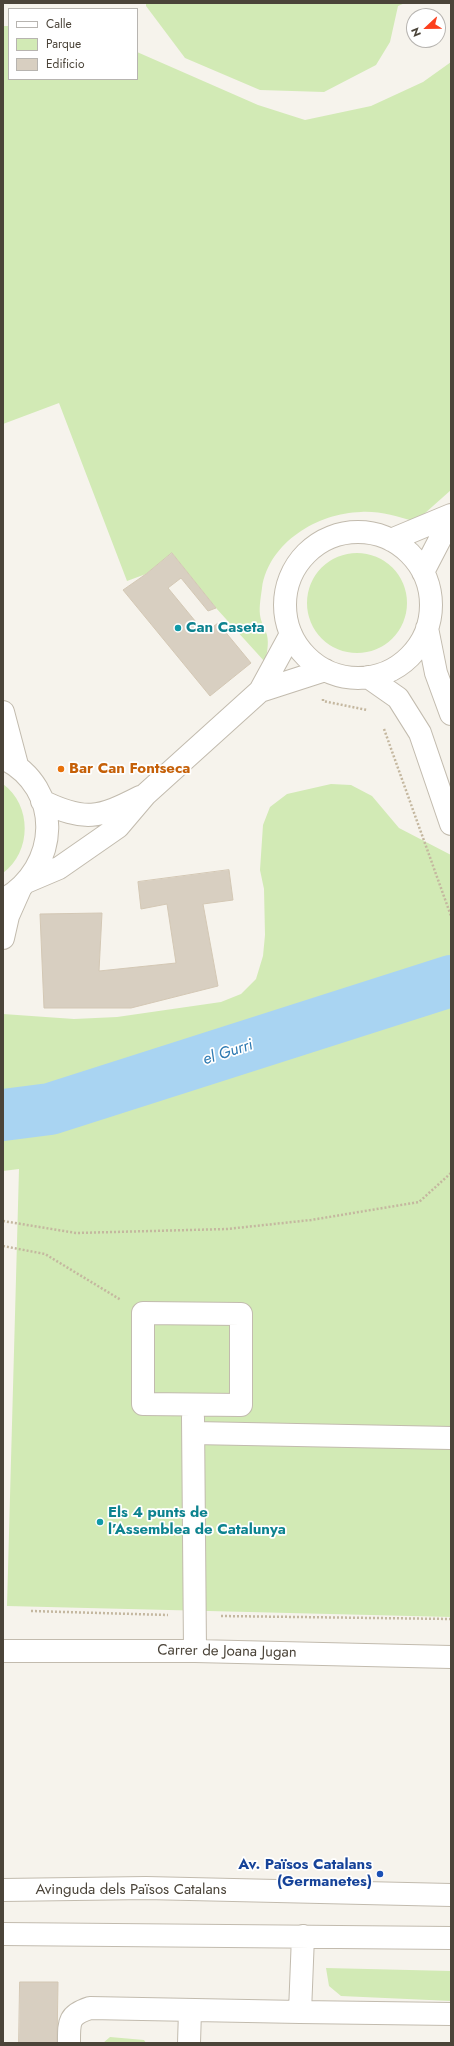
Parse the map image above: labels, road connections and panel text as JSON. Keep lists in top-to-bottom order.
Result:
{
  "streets": {
    "street": ["Carrer de Joana Jugan", "Avinguda dels Països Catalans"]
  },
  "water": ["el Gurri"],
  "places": [
    "Can Caseta",
    "Bar Can Fontseca",
    "Els 4 punts de l’Assemblea de Catalunya",
    "Av. Països Catalans (Germanetes)"
  ],
  "legend": ["Calle", "Parque", "Edificio"],
  "north": "left"
}
